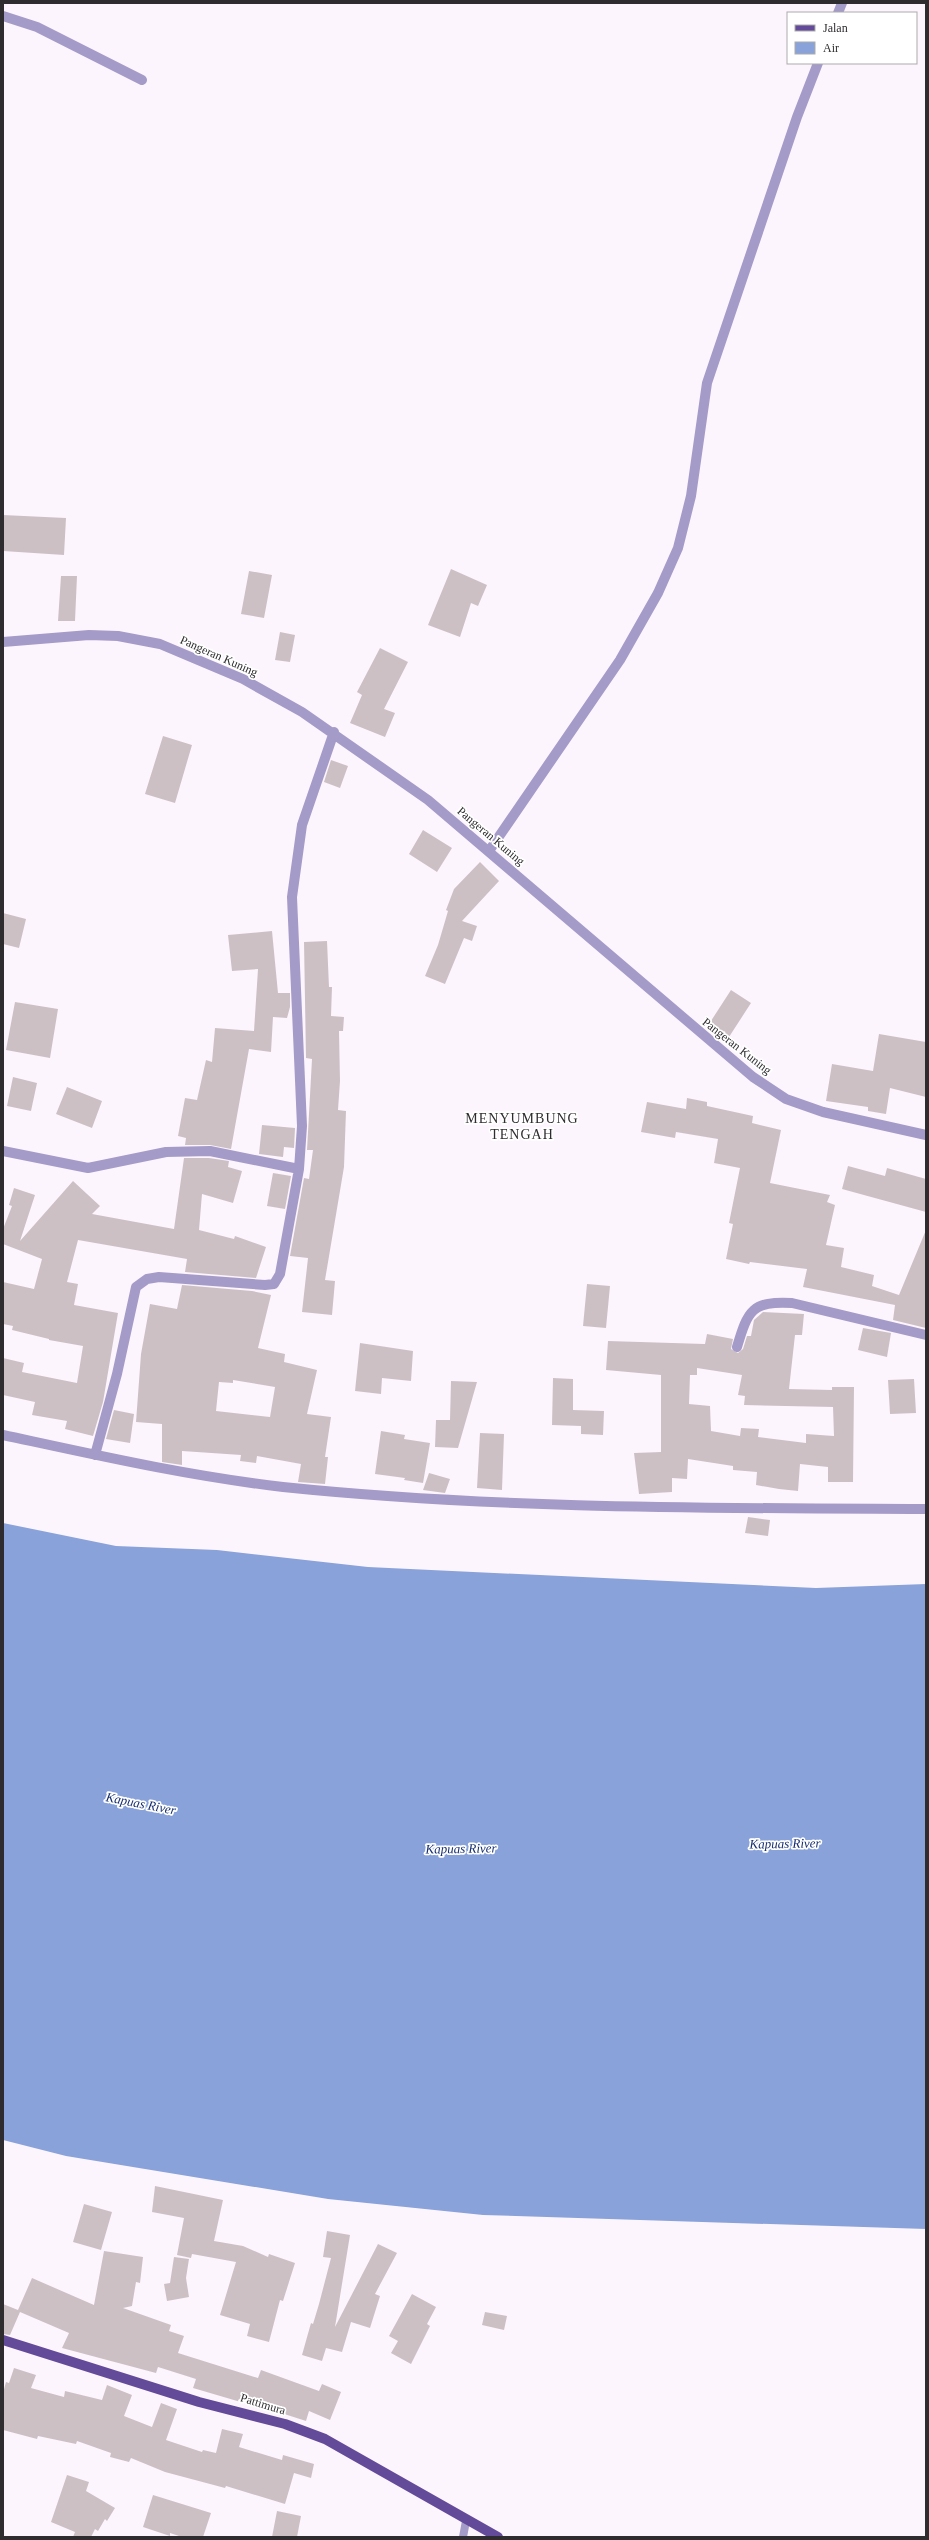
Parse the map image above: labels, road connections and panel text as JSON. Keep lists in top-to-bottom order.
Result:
{
  "streets": {
    "main road": ["Pattimura"],
    "street": ["Pangeran Kuning"]
  },
  "districts": ["MENYUMBUNG TENGAH"],
  "water": ["Kapuas River"],
  "legend": ["Jalan", "Air"]
}
